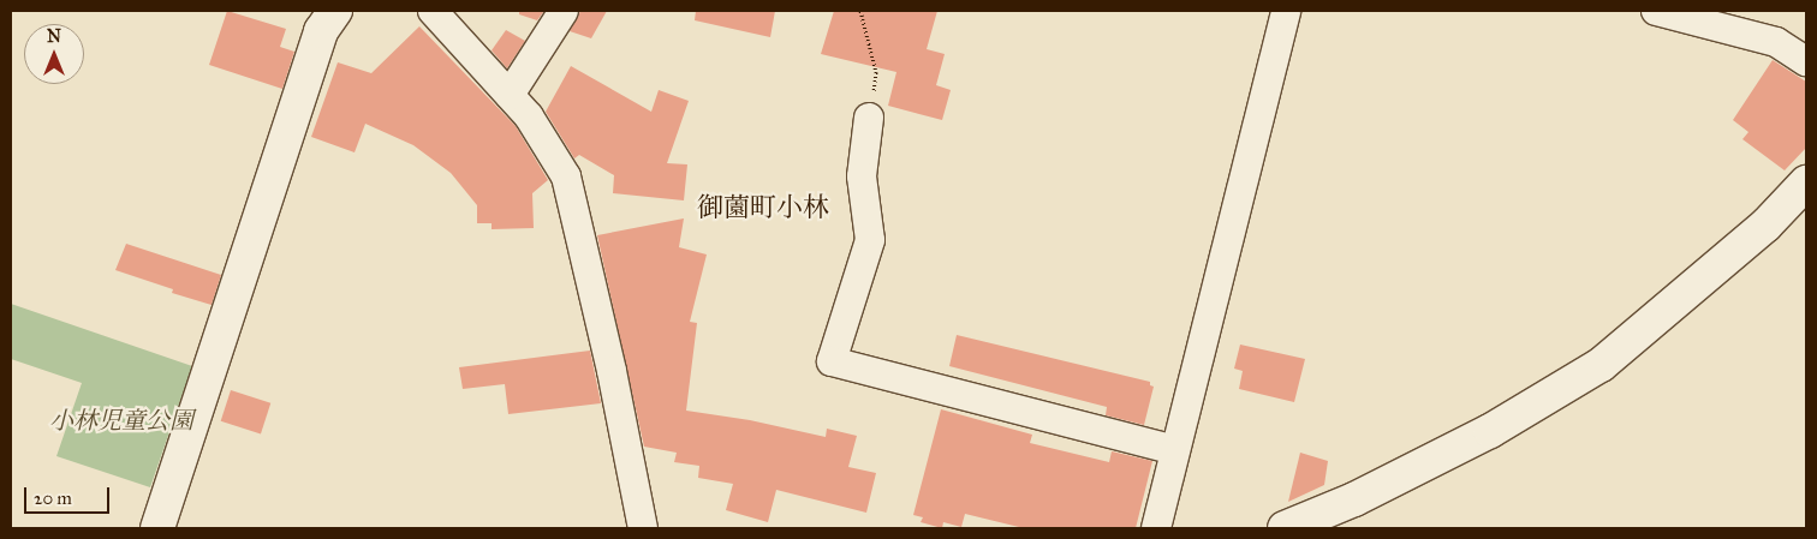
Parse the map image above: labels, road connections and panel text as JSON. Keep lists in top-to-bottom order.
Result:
{
  "districts": ["御薗町小林"],
  "parks": ["小林児童公園"],
  "scale_bar": "20 m",
  "north": "top"
}
